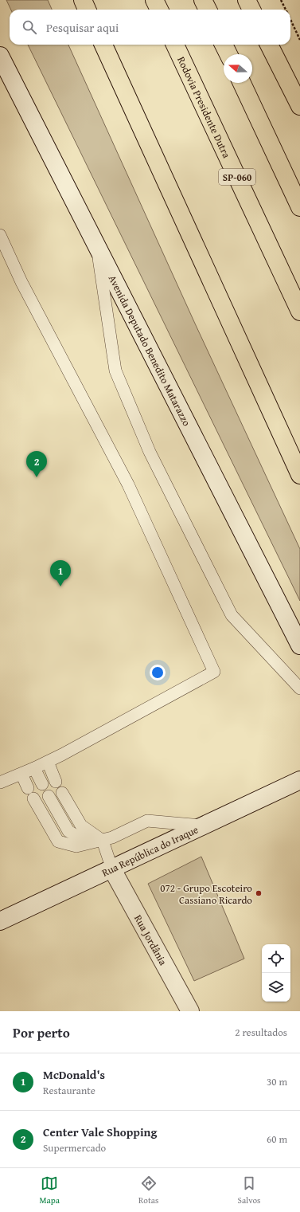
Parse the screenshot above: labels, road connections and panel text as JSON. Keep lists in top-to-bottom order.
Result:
{
  "streets": {
    "main road": [
      "Rodovia Presidente Dutra",
      "SP-060",
      "Avenida Deputado Benedito Matarazzo",
      "Rua República do Iraque",
      "Rua Jordânia"
    ]
  },
  "crossings": [
    ["Rua República do Iraque", "Rua Jordânia"]
  ],
  "places": ["072 - Grupo Escoteiro Cassiano Ricardo"],
  "north": "left",
  "page": {
    "search": "Pesquisar aqui",
    "pins": ["2", "1"],
    "heading": ["Por perto", "2 resultados"],
    "list": [
      {
        "mark": "1",
        "name": "McDonald's",
        "note": "Restaurante",
        "value": "30 m"
      },
      {
        "mark": "2",
        "name": "Center Vale Shopping",
        "note": "Supermercado",
        "value": "60 m"
      }
    ],
    "nav": ["Mapa", "Rotas", "Salvos"]
  }
}
